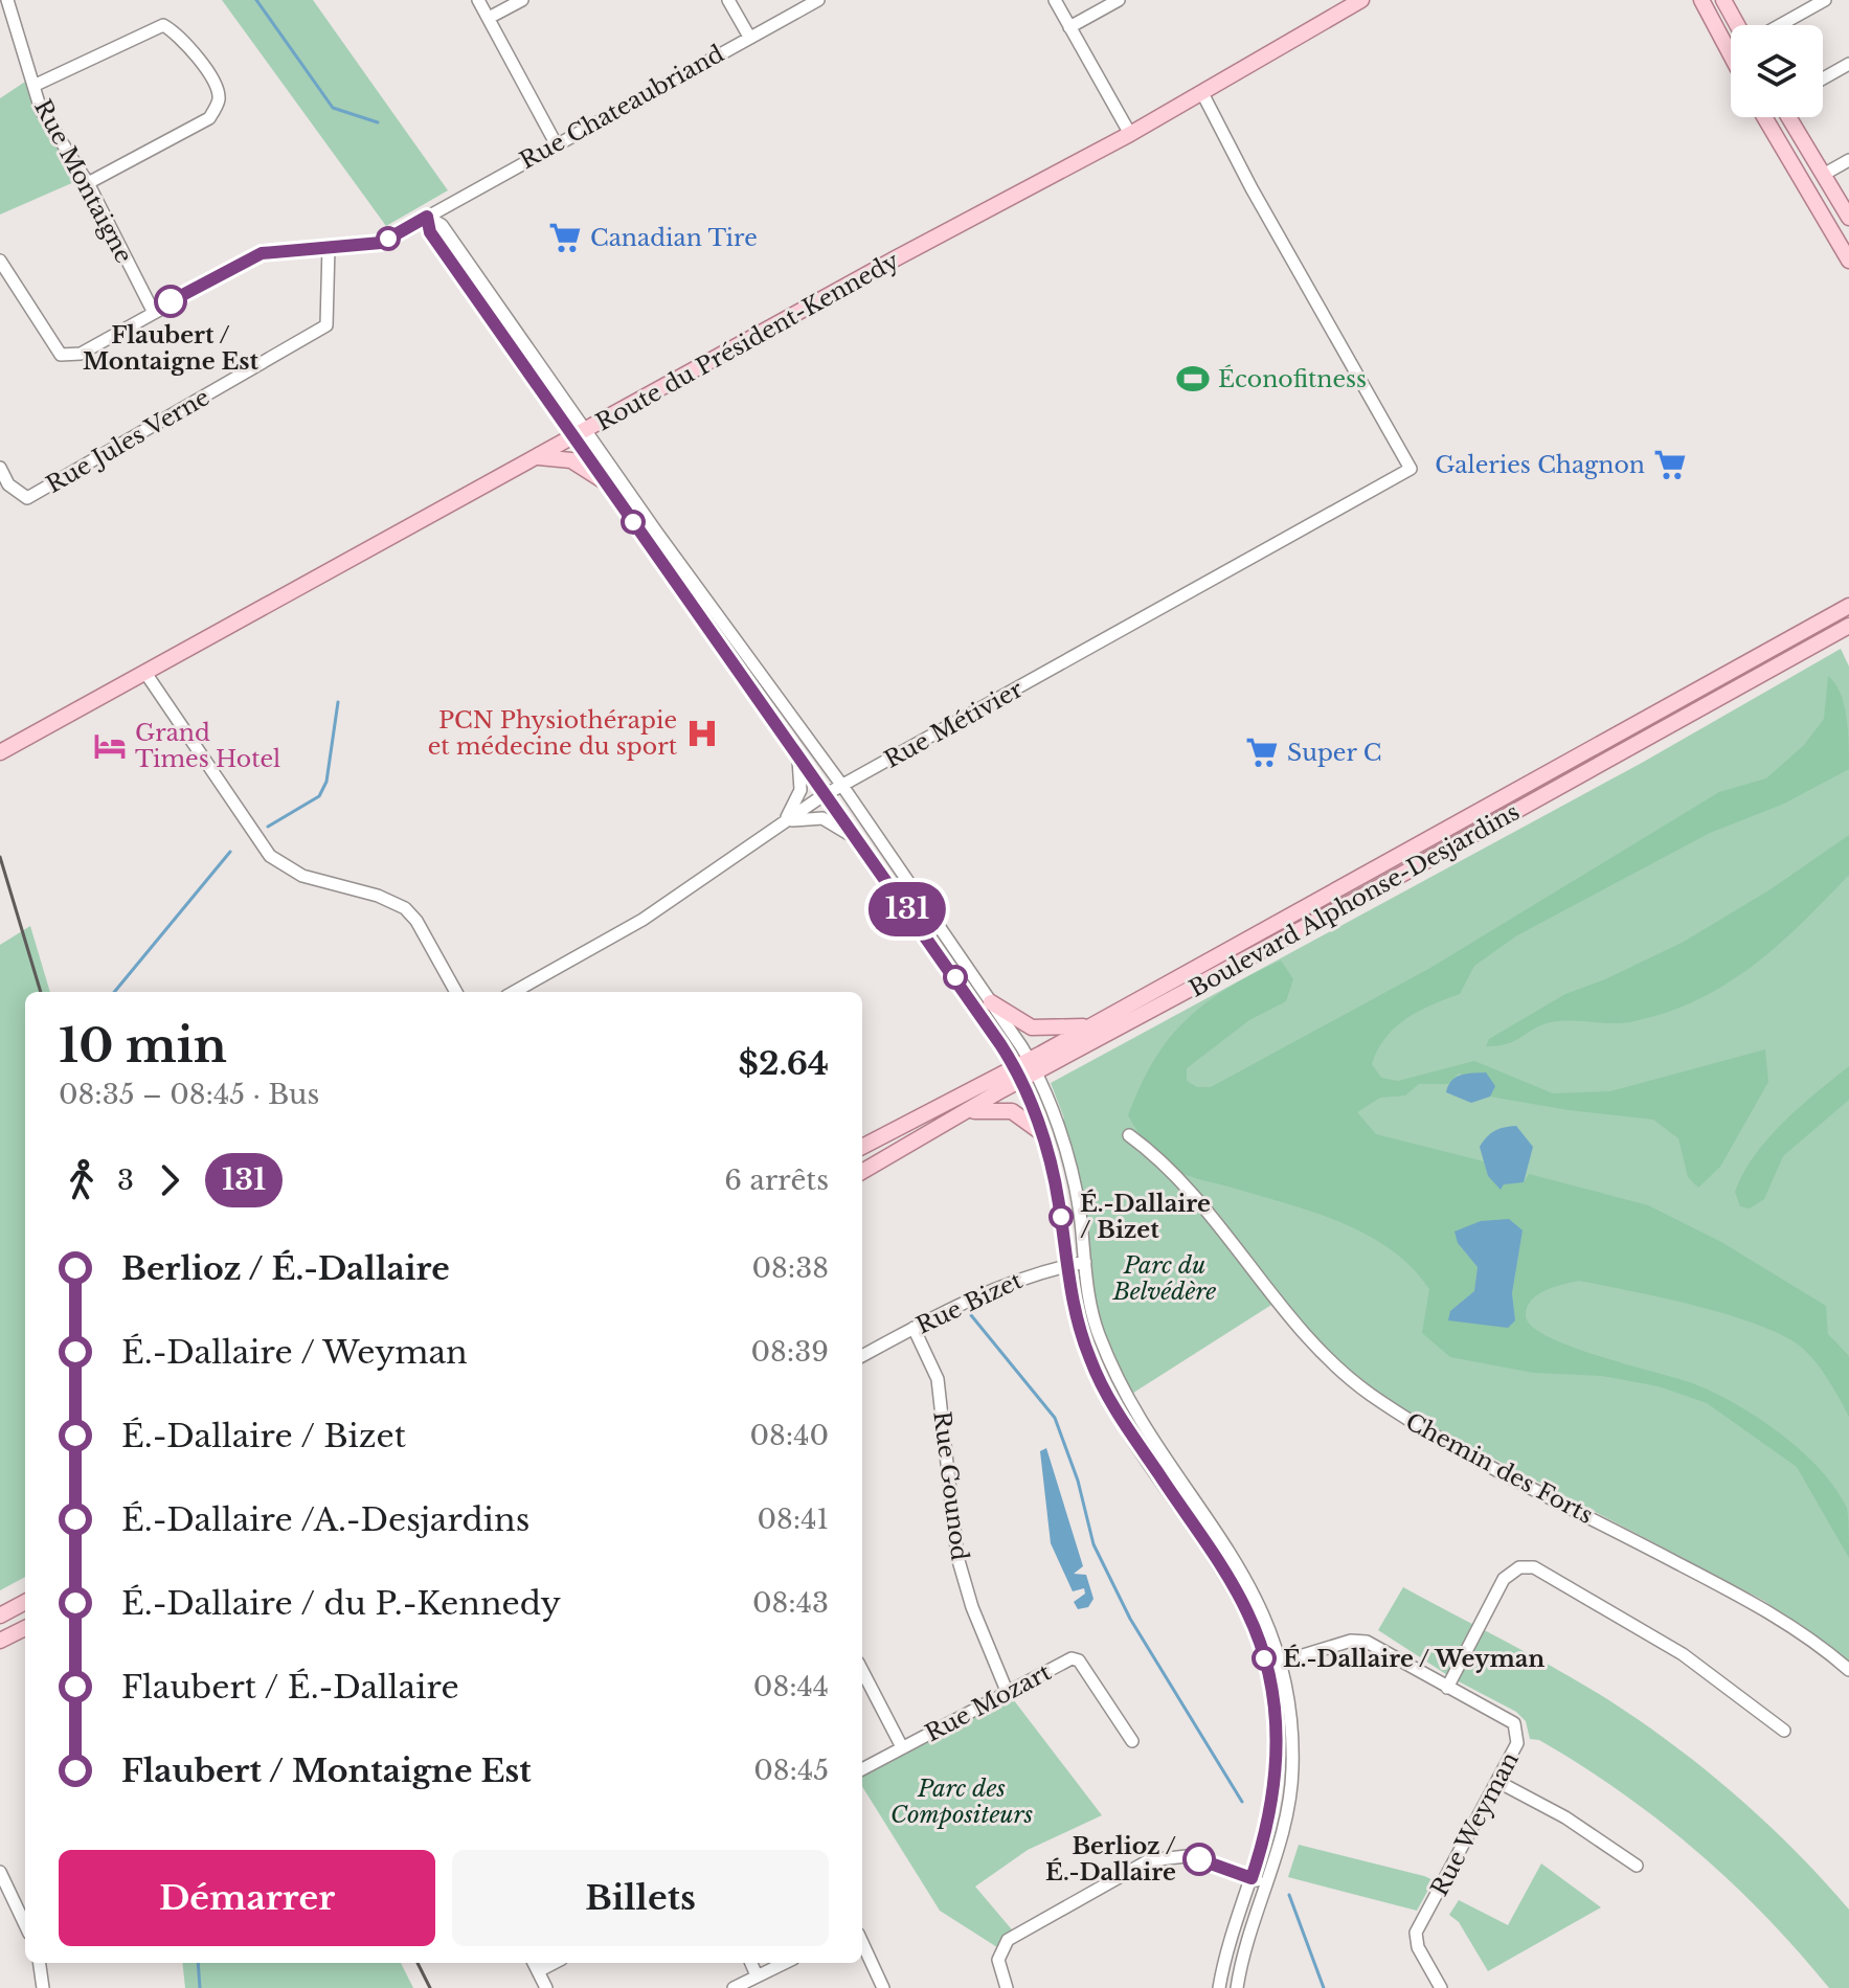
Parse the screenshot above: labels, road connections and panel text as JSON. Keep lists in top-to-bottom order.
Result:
{
  "streets": {
    "main road": ["Route du Président-Kennedy", "Boulevard Alphonse-Desjardins"],
    "street": [
      "Rue Chateaubriand",
      "Rue Montaigne",
      "Rue Jules Verne",
      "Rue Métivier",
      "Rue Bizet",
      "Chemin des Forts",
      "Rue Gounod",
      "Rue Mozart",
      "Rue Weyman"
    ]
  },
  "crossings": [
    ["Rue Chateaubriand", "Rue Montaigne"],
    ["Rue Chateaubriand", "Rue Jules Verne"],
    ["Route du Président-Kennedy", "Rue Métivier"],
    ["Rue Bizet", "Rue Gounod"],
    ["Rue Gounod", "Rue Mozart"]
  ],
  "parks": ["Parc du Belvédère", "Parc des Compositeurs"],
  "places": {
    "supermarket": ["Canadian Tire", "Galeries Chagnon", "Super C"],
    "other": [
      "Flaubert / Montaigne Est",
      "É.-Dallaire / Bizet",
      "É.-Dallaire / Weyman",
      "Berlioz / É.-Dallaire"
    ],
    "sports": ["Éconofitness"],
    "hospital": ["PCN Physiothérapie et médecine du sport"],
    "hotel": ["Grand Times Hotel"]
  },
  "lines": ["bus line 131"],
  "page": {
    "on_map": "131",
    "heading": ["10 min", "08:35 – 08:45 · Bus", "$2.64"],
    "legs": ["3", "131", "6 arrêts"],
    "list": [
      {
        "name": "Berlioz / É.-Dallaire",
        "value": "08:38"
      },
      {
        "name": "É.-Dallaire / Weyman",
        "value": "08:39"
      },
      {
        "name": "É.-Dallaire / Bizet",
        "value": "08:40"
      },
      {
        "name": "É.-Dallaire /A.-Desjardins",
        "value": "08:41"
      },
      {
        "name": "É.-Dallaire / du P.-Kennedy",
        "value": "08:43"
      },
      {
        "name": "Flaubert / É.-Dallaire",
        "value": "08:44"
      },
      {
        "name": "Flaubert / Montaigne Est",
        "value": "08:45"
      }
    ],
    "buttons": ["Démarrer", "Billets"]
  }
}
